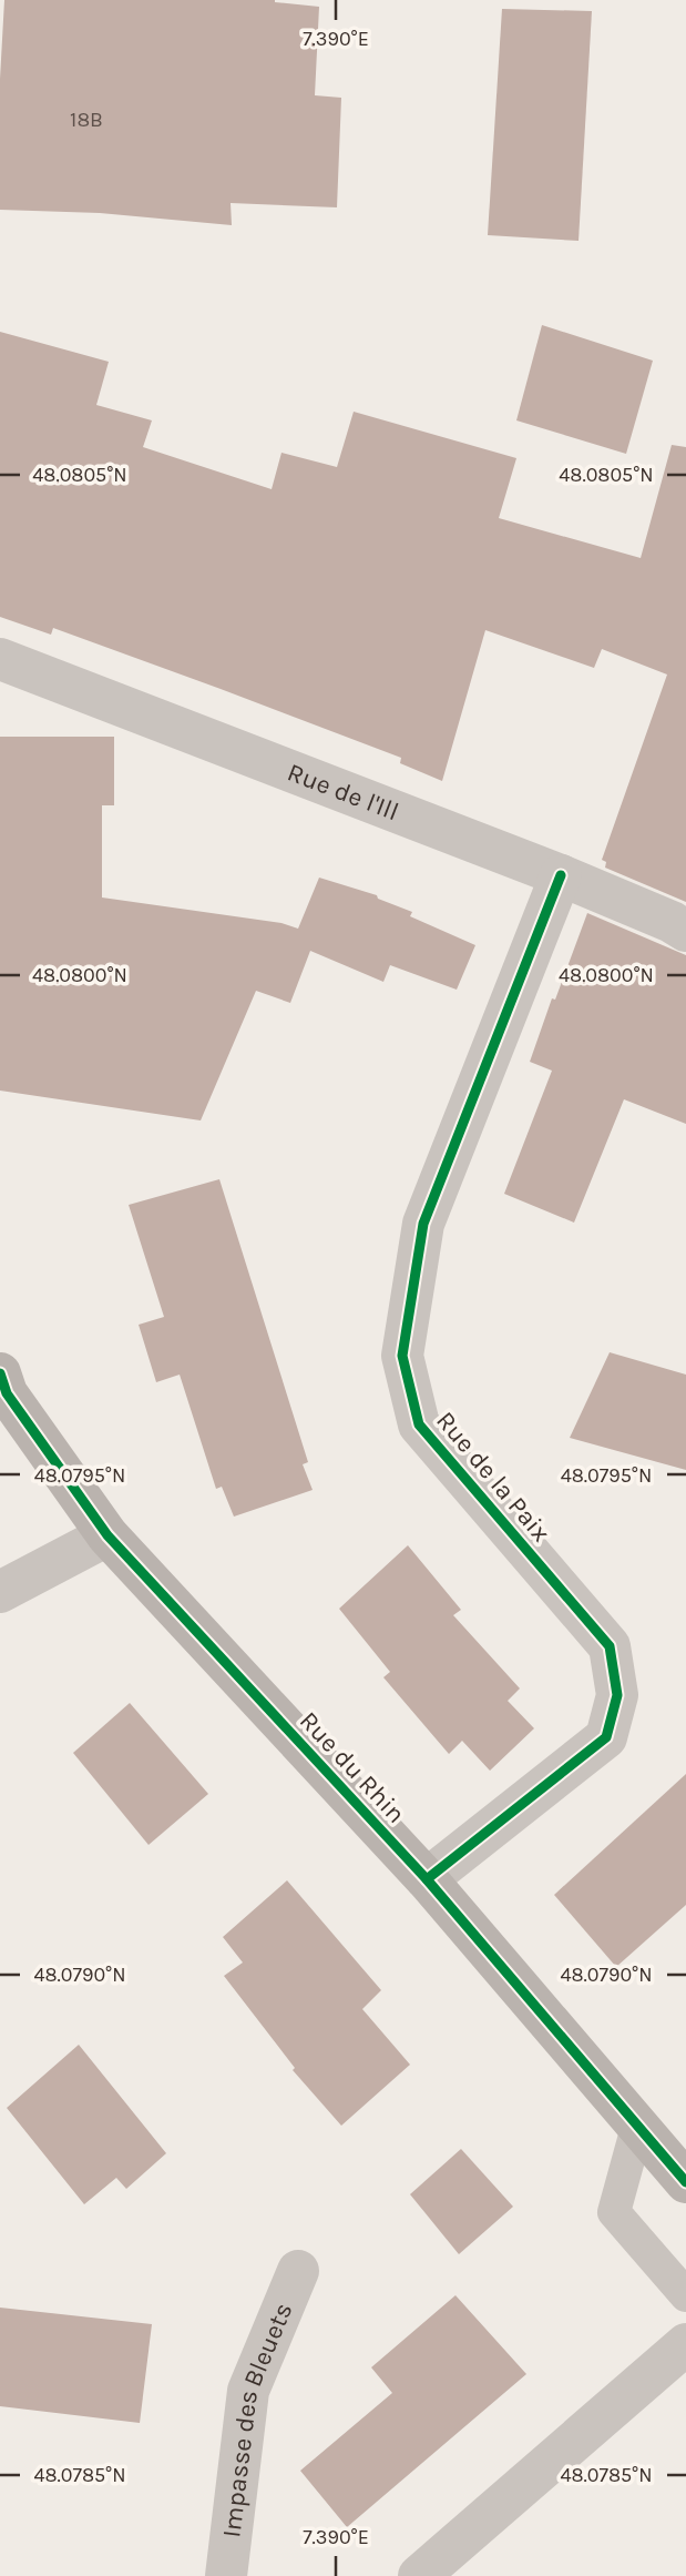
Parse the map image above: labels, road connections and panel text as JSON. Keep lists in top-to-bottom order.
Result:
{
  "streets": {
    "street": [
      "Rue de l'Ill",
      "Rue de la Paix",
      "Rue du Rhin",
      "Impasse des Bleuets"
    ]
  },
  "crossings": [
    ["Rue de l'Ill", "Rue de la Paix"],
    ["Rue de la Paix", "Rue du Rhin"]
  ],
  "house_numbers": ["18B"],
  "coordinates": [
    "7.390°E",
    "48.0805°N",
    "48.0800°N",
    "48.0795°N",
    "48.0790°N",
    "48.0785°N"
  ]
}
